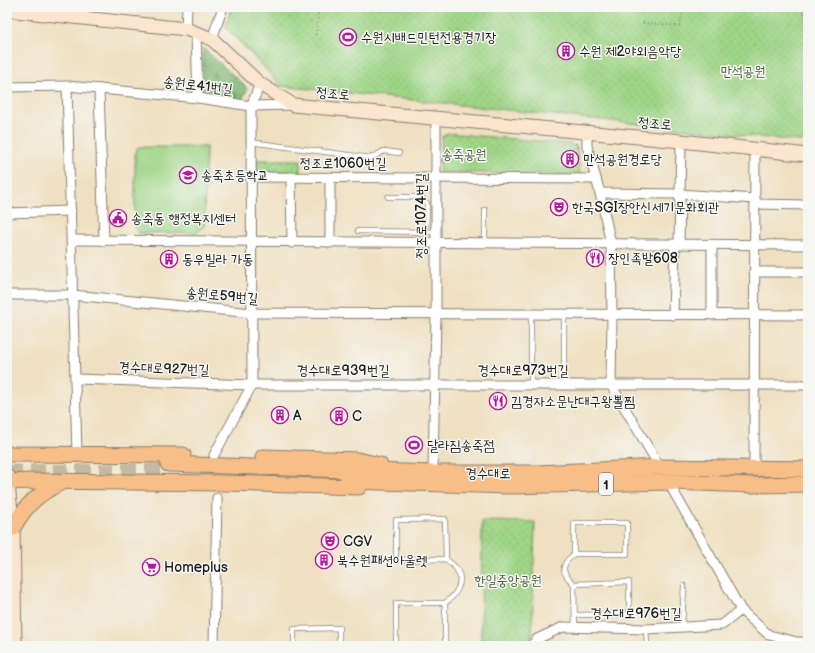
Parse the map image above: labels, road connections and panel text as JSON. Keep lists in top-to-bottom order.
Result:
{
  "streets": {
    "main road": ["경수대로", "1"],
    "street": [
      "송원로41번길",
      "정조로",
      "정조로1060번길",
      "정조로1074번길",
      "송원로59번길",
      "경수대로927번길",
      "경수대로939번길",
      "경수대로973번길",
      "경수대로976번길"
    ]
  },
  "crossings": [
    ["송원로41번길", "정조로"],
    ["정조로", "정조로1074번길"],
    ["정조로", "송원로59번길"],
    ["정조로1060번길", "정조로1074번길"],
    ["정조로1074번길", "송원로59번길"],
    ["정조로1074번길", "경수대로939번길"],
    ["정조로1074번길", "경수대로973번길"],
    ["정조로1074번길", "경수대로"],
    ["경수대로927번길", "경수대로939번길"],
    ["경수대로939번길", "경수대로973번길"]
  ],
  "parks": ["만석공원", "송죽공원", "한일중앙공원"],
  "places": {
    "sports": ["수원시배드민턴전용경기장", "달라짐송죽점"],
    "building": [
      "수원 제2야외음악당",
      "만석공원경로당",
      "동우빌라 가동",
      "A",
      "C",
      "북수원패션아울렛"
    ],
    "school or university": ["송죽초등학교"],
    "theatre": ["한국SGI장안신세기문화회관", "CGV"],
    "public building": ["송죽동 행정복지센터"],
    "restaurant": ["장인족발608", "김경자소문난대구왕뽈찜"],
    "supermarket": ["Homeplus"]
  }
}
